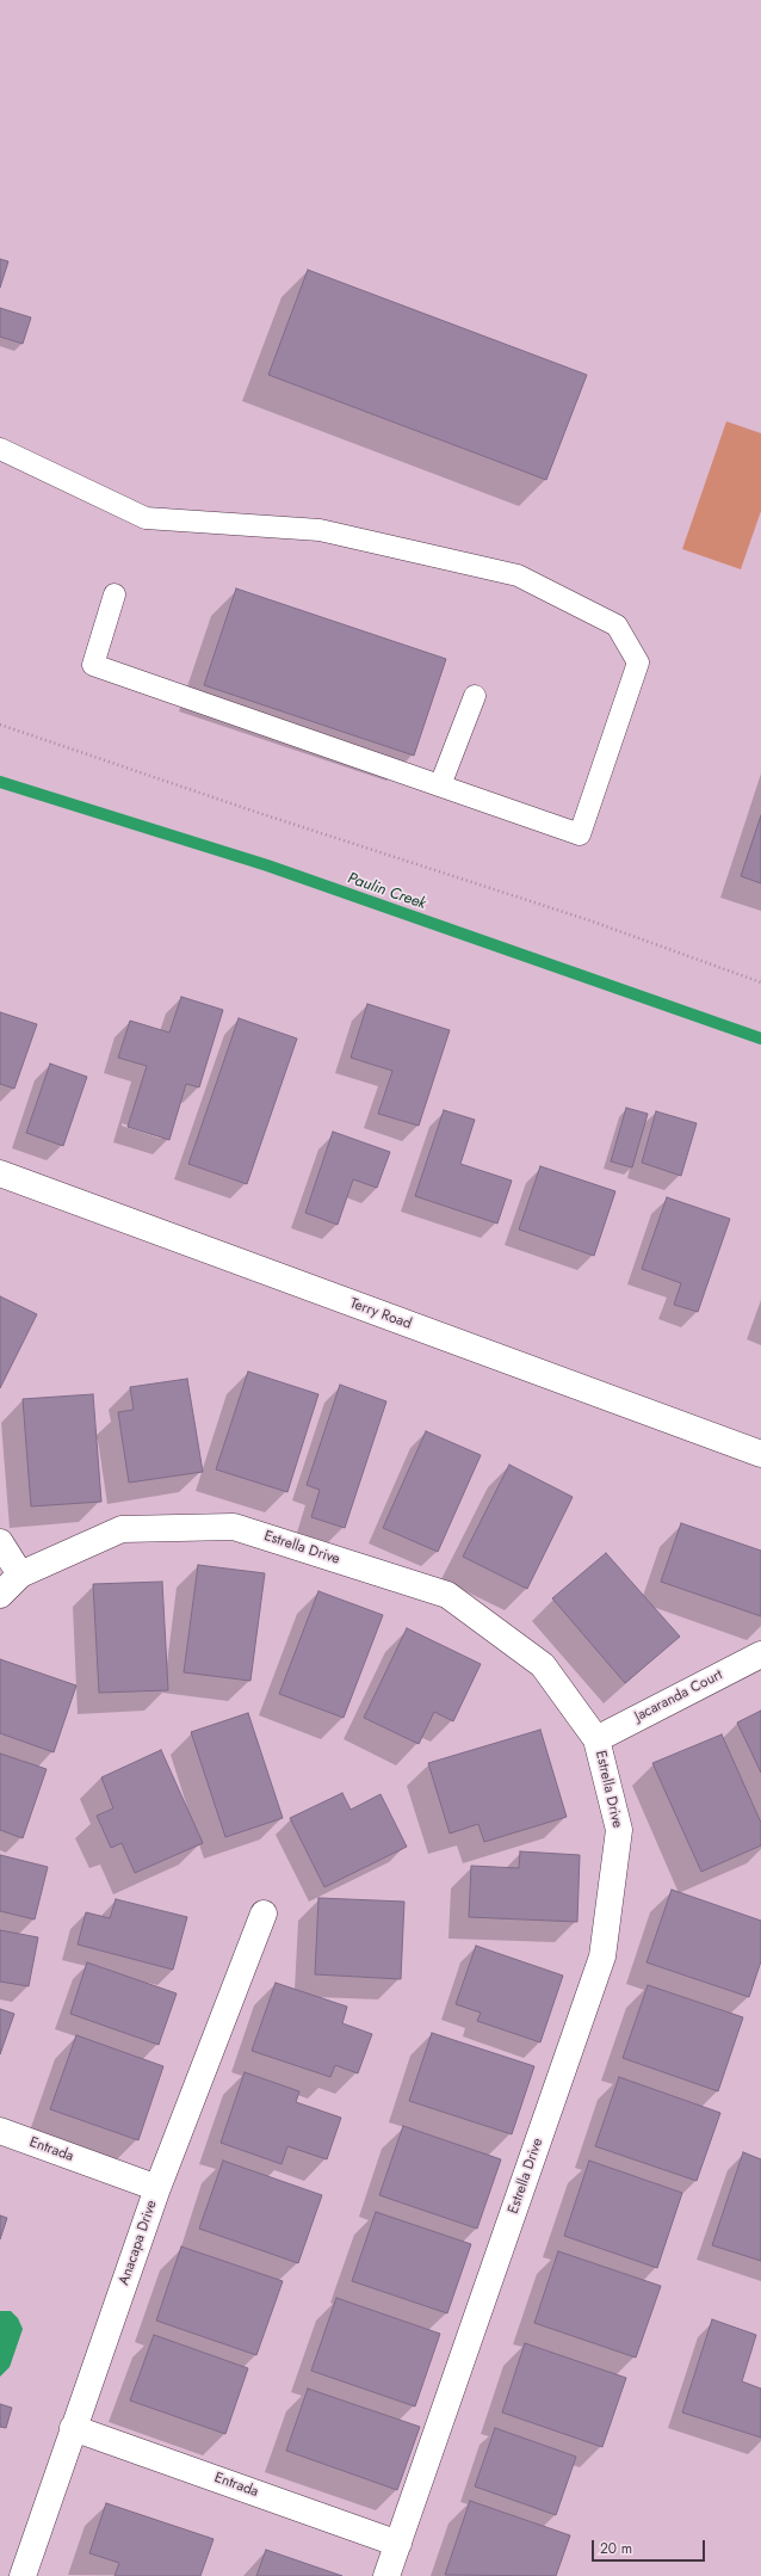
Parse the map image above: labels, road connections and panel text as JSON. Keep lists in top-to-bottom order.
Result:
{
  "streets": {
    "street": [
      "Terry Road",
      "Estrella Drive",
      "Jacaranda Court",
      "Entrada",
      "Anacapa Drive"
    ]
  },
  "crossings": [
    ["Estrella Drive", "Jacaranda Court"],
    ["Estrella Drive", "Entrada"],
    ["Entrada", "Anacapa Drive"]
  ],
  "water": ["Paulin Creek"],
  "scale_bar": "20 m"
}
